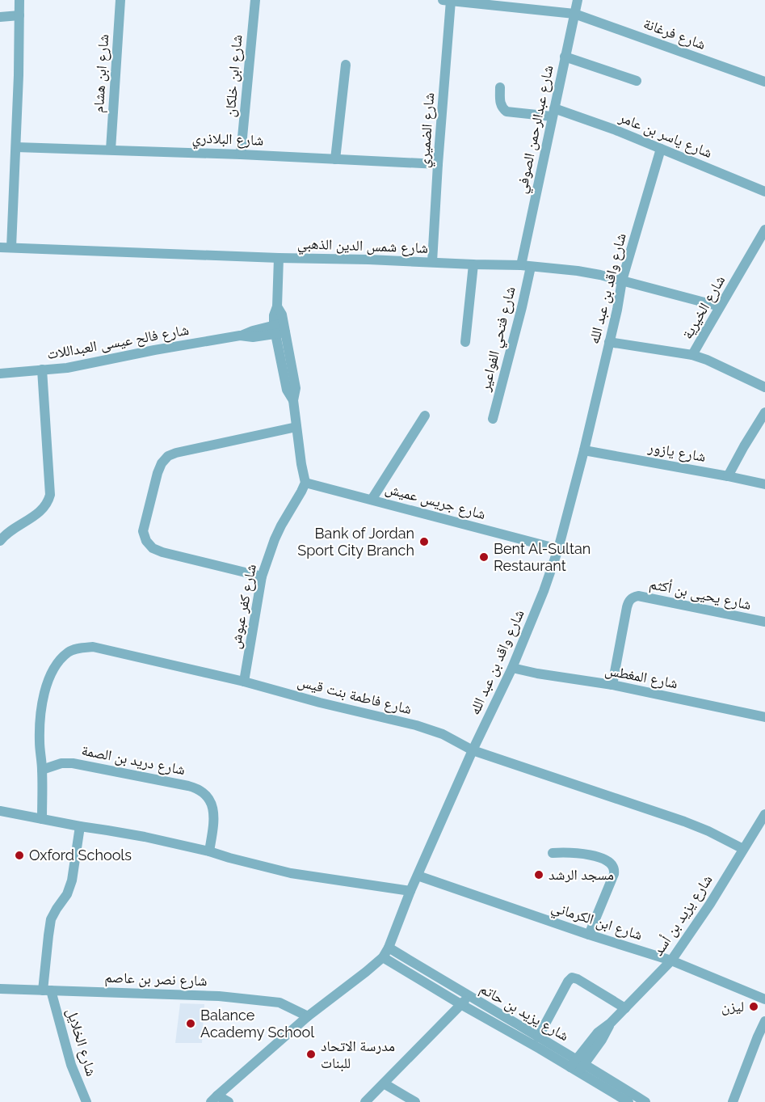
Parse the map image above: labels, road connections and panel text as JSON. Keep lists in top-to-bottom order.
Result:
{
  "streets": {
    "street": [
      "شارع فرغانة",
      "شارع ابن هشام",
      "شارع ابن خلكان",
      "شارع عبدالرحمن الصوفي",
      "شارع الضميري",
      "شارع ياسر بن عامر",
      "شارع البلاذري",
      "شارع شمس الدين الذهبي",
      "شارع واقد بن عبد الله",
      "شارع الخيرية",
      "شارع فتحي الفواعير",
      "شارع فالح عيسى العبداللات",
      "شارع يازور",
      "شارع جريس عميش",
      "شارع يحيى بن أكثم",
      "شارع كفر عبوش",
      "شارع المغطس",
      "شارع فاطمة بنت قيس",
      "شارع دريد بن الصمة",
      "شارع يزيد بن أسد",
      "شارع ابن الكرماني",
      "شارع نصر بن عاصم",
      "شارع يزيد بن حاتم",
      "شارع الخلايل"
    ]
  },
  "crossings": [
    ["شارع فرغانة", "شارع عبدالرحمن الصوفي"],
    ["شارع فرغانة", "شارع الضميري"],
    ["شارع ابن هشام", "شارع البلاذري"],
    ["شارع ابن خلكان", "شارع البلاذري"],
    ["شارع عبدالرحمن الصوفي", "شارع ياسر بن عامر"],
    ["شارع عبدالرحمن الصوفي", "شارع شمس الدين الذهبي"],
    ["شارع عبدالرحمن الصوفي", "شارع فتحي الفواعير"],
    ["شارع الضميري", "شارع البلاذري"],
    ["شارع الضميري", "شارع شمس الدين الذهبي"],
    ["شارع ياسر بن عامر", "شارع واقد بن عبد الله"],
    ["شارع شمس الدين الذهبي", "شارع واقد بن عبد الله"],
    ["شارع شمس الدين الذهبي", "شارع الخيرية"],
    ["شارع شمس الدين الذهبي", "شارع فتحي الفواعير"],
    ["شارع واقد بن عبد الله", "شارع يازور"],
    ["شارع واقد بن عبد الله", "شارع جريس عميش"],
    ["شارع واقد بن عبد الله", "شارع المغطس"],
    ["شارع واقد بن عبد الله", "شارع فاطمة بنت قيس"],
    ["شارع واقد بن عبد الله", "شارع ابن الكرماني"],
    ["شارع واقد بن عبد الله", "شارع نصر بن عاصم"],
    ["شارع واقد بن عبد الله", "شارع يزيد بن حاتم"],
    ["شارع جريس عميش", "شارع كفر عبوش"],
    ["شارع يحيى بن أكثم", "شارع المغطس"],
    ["شارع كفر عبوش", "شارع فاطمة بنت قيس"],
    ["شارع فاطمة بنت قيس", "شارع دريد بن الصمة"],
    ["شارع فاطمة بنت قيس", "شارع يزيد بن أسد"],
    ["شارع يزيد بن أسد", "شارع ابن الكرماني"],
    ["شارع يزيد بن أسد", "شارع يزيد بن حاتم"],
    ["شارع نصر بن عاصم", "شارع الخلايل"]
  ],
  "places": [
    "Bank of Jordan Sport City Branch",
    "Bent Al-Sultan Restaurant",
    "Oxford Schools",
    "مسجد الرشد",
    "ليزن",
    "Balance Academy School",
    "مدرسة الاتحاد للبنات"
  ]
}
